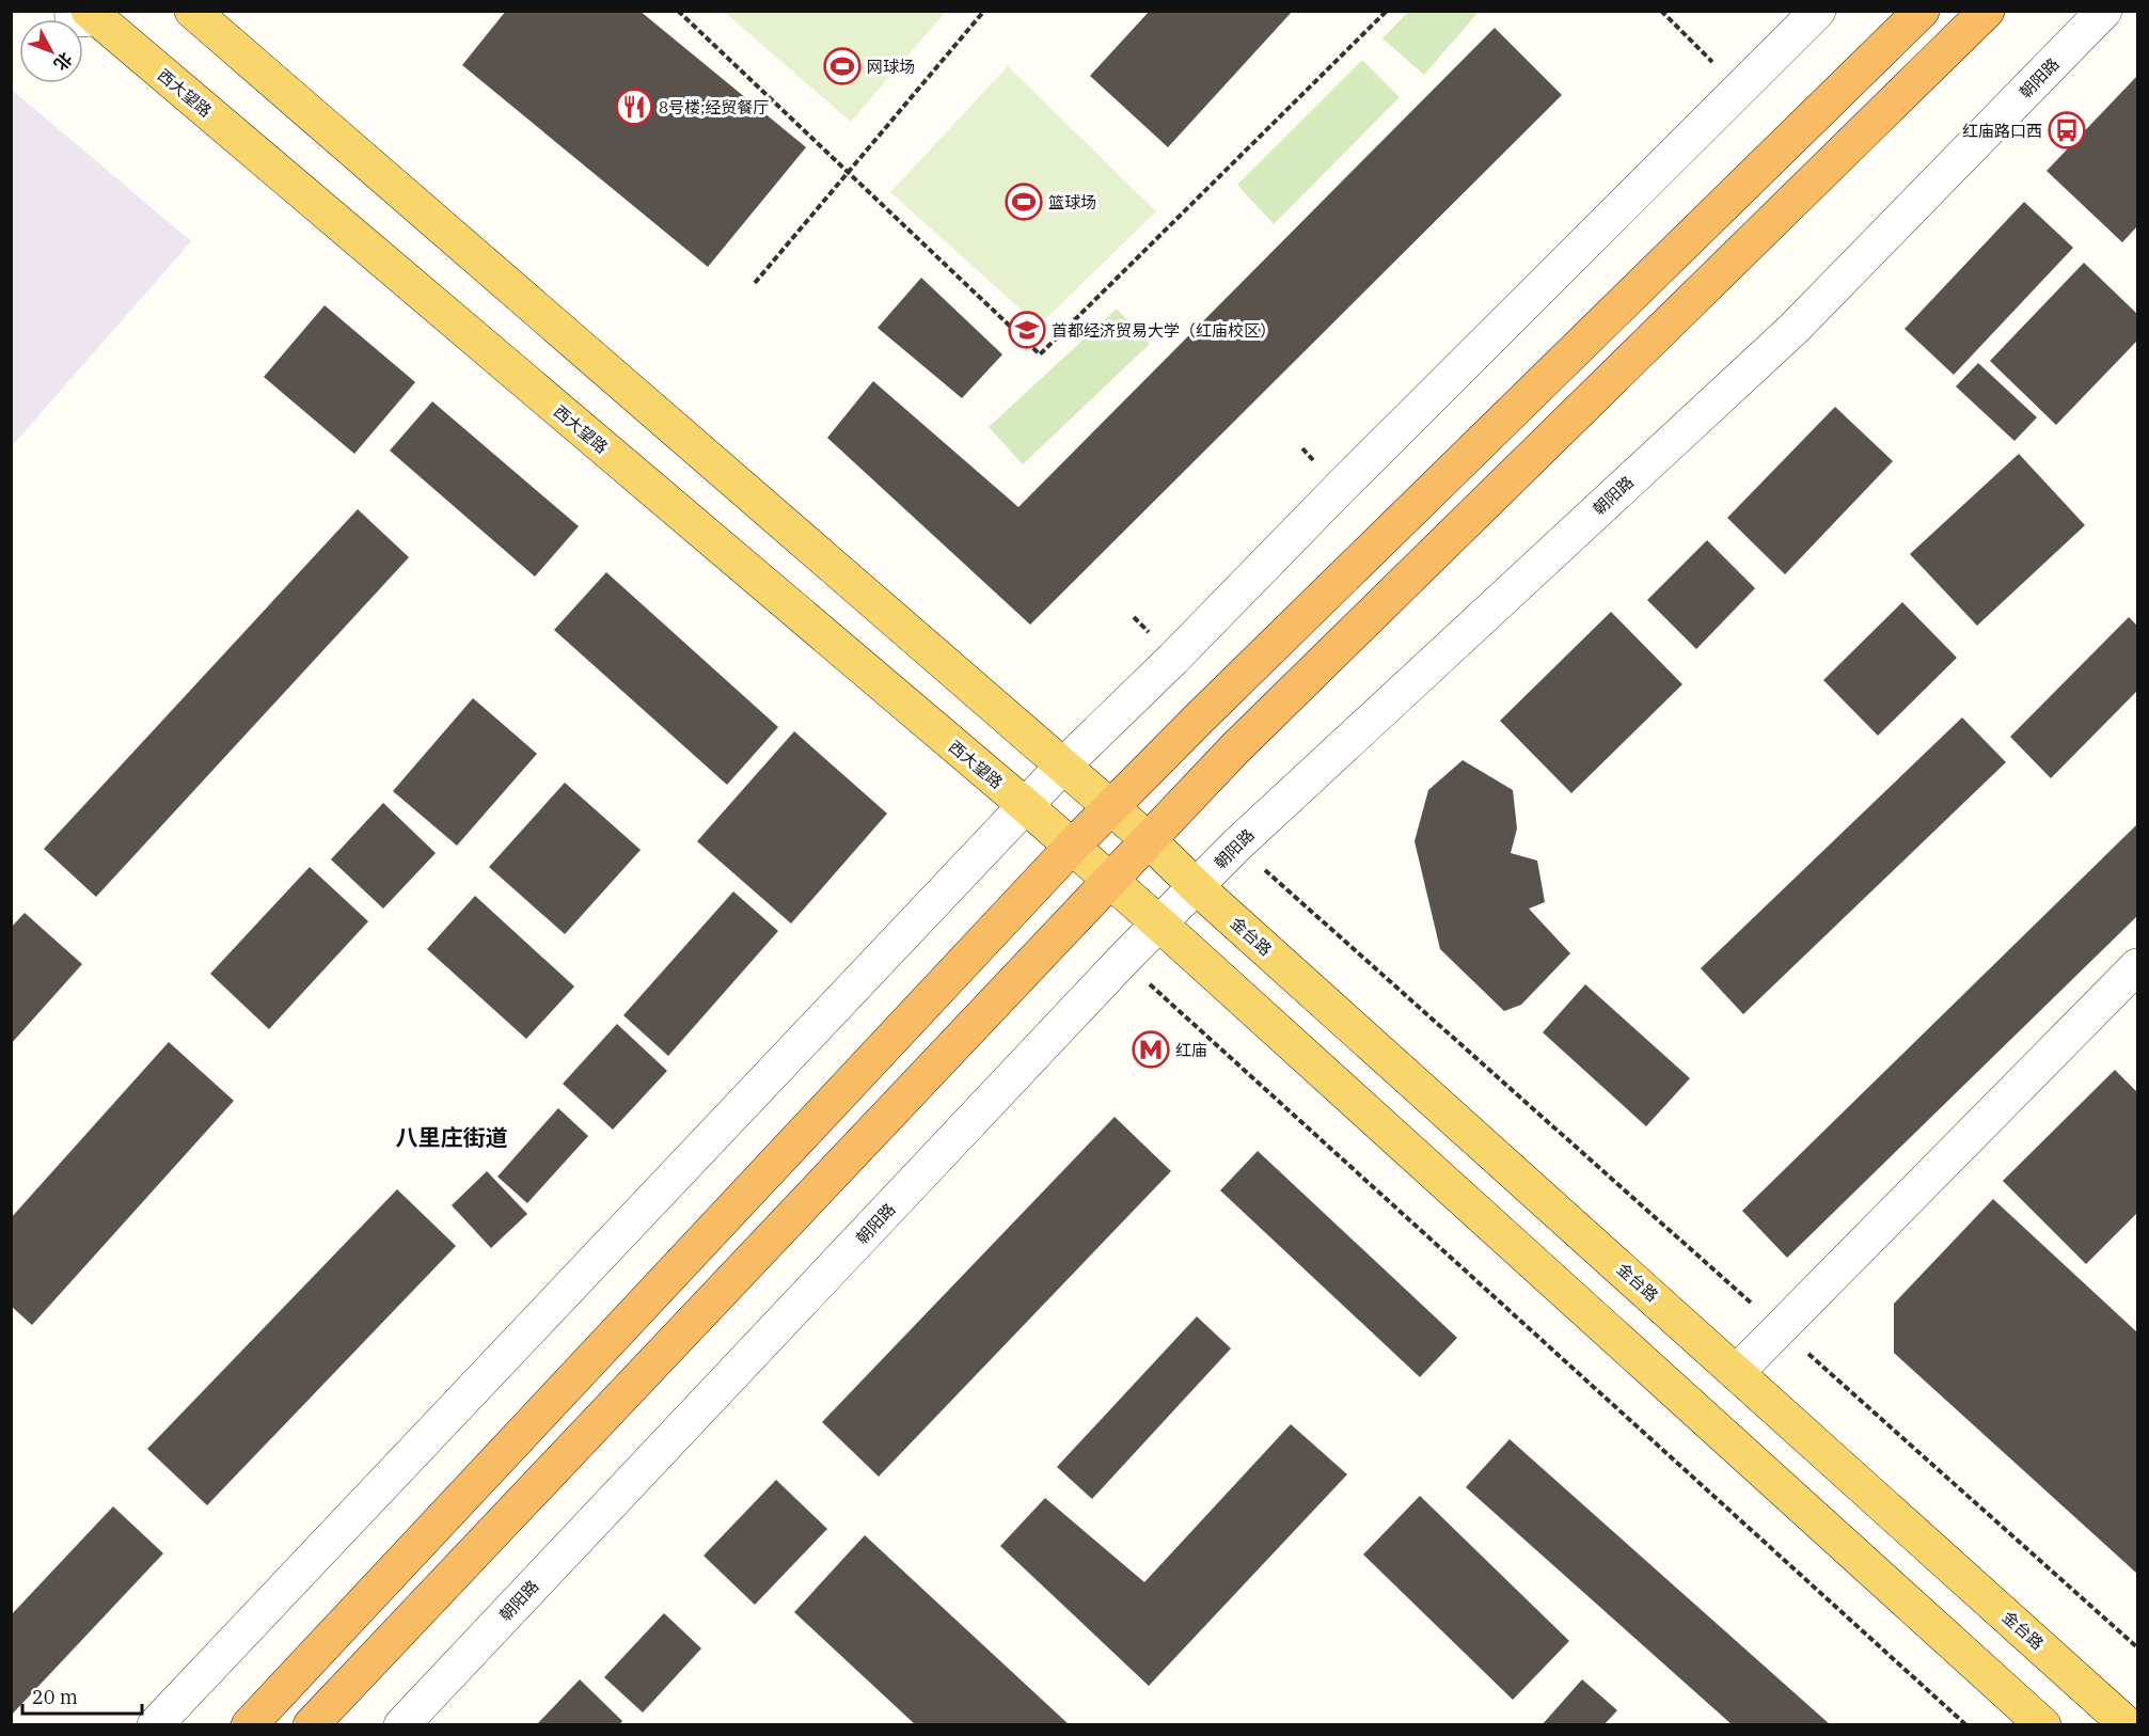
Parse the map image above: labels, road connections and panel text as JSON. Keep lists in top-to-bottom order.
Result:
{
  "streets": {
    "main road": ["西大望路", "金台路"],
    "street": ["朝阳路"]
  },
  "crossings": [
    ["朝阳路", "金台路"]
  ],
  "districts": ["八里庄街道"],
  "places": {
    "sports": ["网球场", "篮球场"],
    "restaurant": ["8号楼;经贸餐厅"],
    "bus stop": ["红庙路口西"],
    "school or university": ["首都经济贸易大学（红庙校区）"],
    "metro station": ["红庙"]
  },
  "scale_bar": "20 m",
  "north": "bottom right"
}
